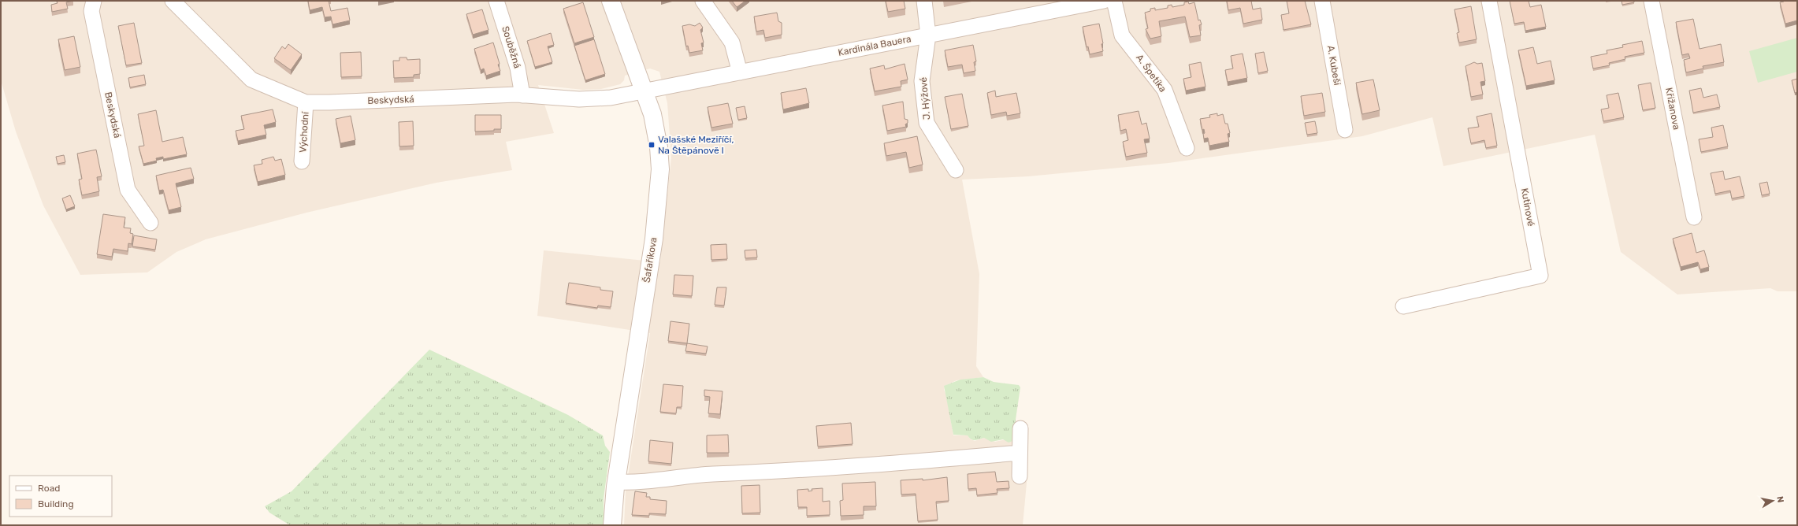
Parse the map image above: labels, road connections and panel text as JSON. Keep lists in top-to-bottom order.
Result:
{
  "streets": {
    "street": [
      "Kardinála Bauera",
      "Souběžná",
      "A. Kubeši",
      "A. Špetíka",
      "J. Hýžové",
      "Beskydská",
      "Křižanova",
      "Východní",
      "Kutinové",
      "Šafaříkova"
    ]
  },
  "crossings": [
    ["Kardinála Bauera", "J. Hýžové"],
    ["Kardinála Bauera", "Beskydská"],
    ["Kardinála Bauera", "Šafaříkova"],
    ["Souběžná", "Beskydská"],
    ["Beskydská", "Východní"],
    ["Beskydská", "Šafaříkova"]
  ],
  "places": {
    "transit": ["Valašské Meziříčí, Na Štěpánově I"]
  },
  "legend": ["Road", "Building"],
  "north": "right"
}
